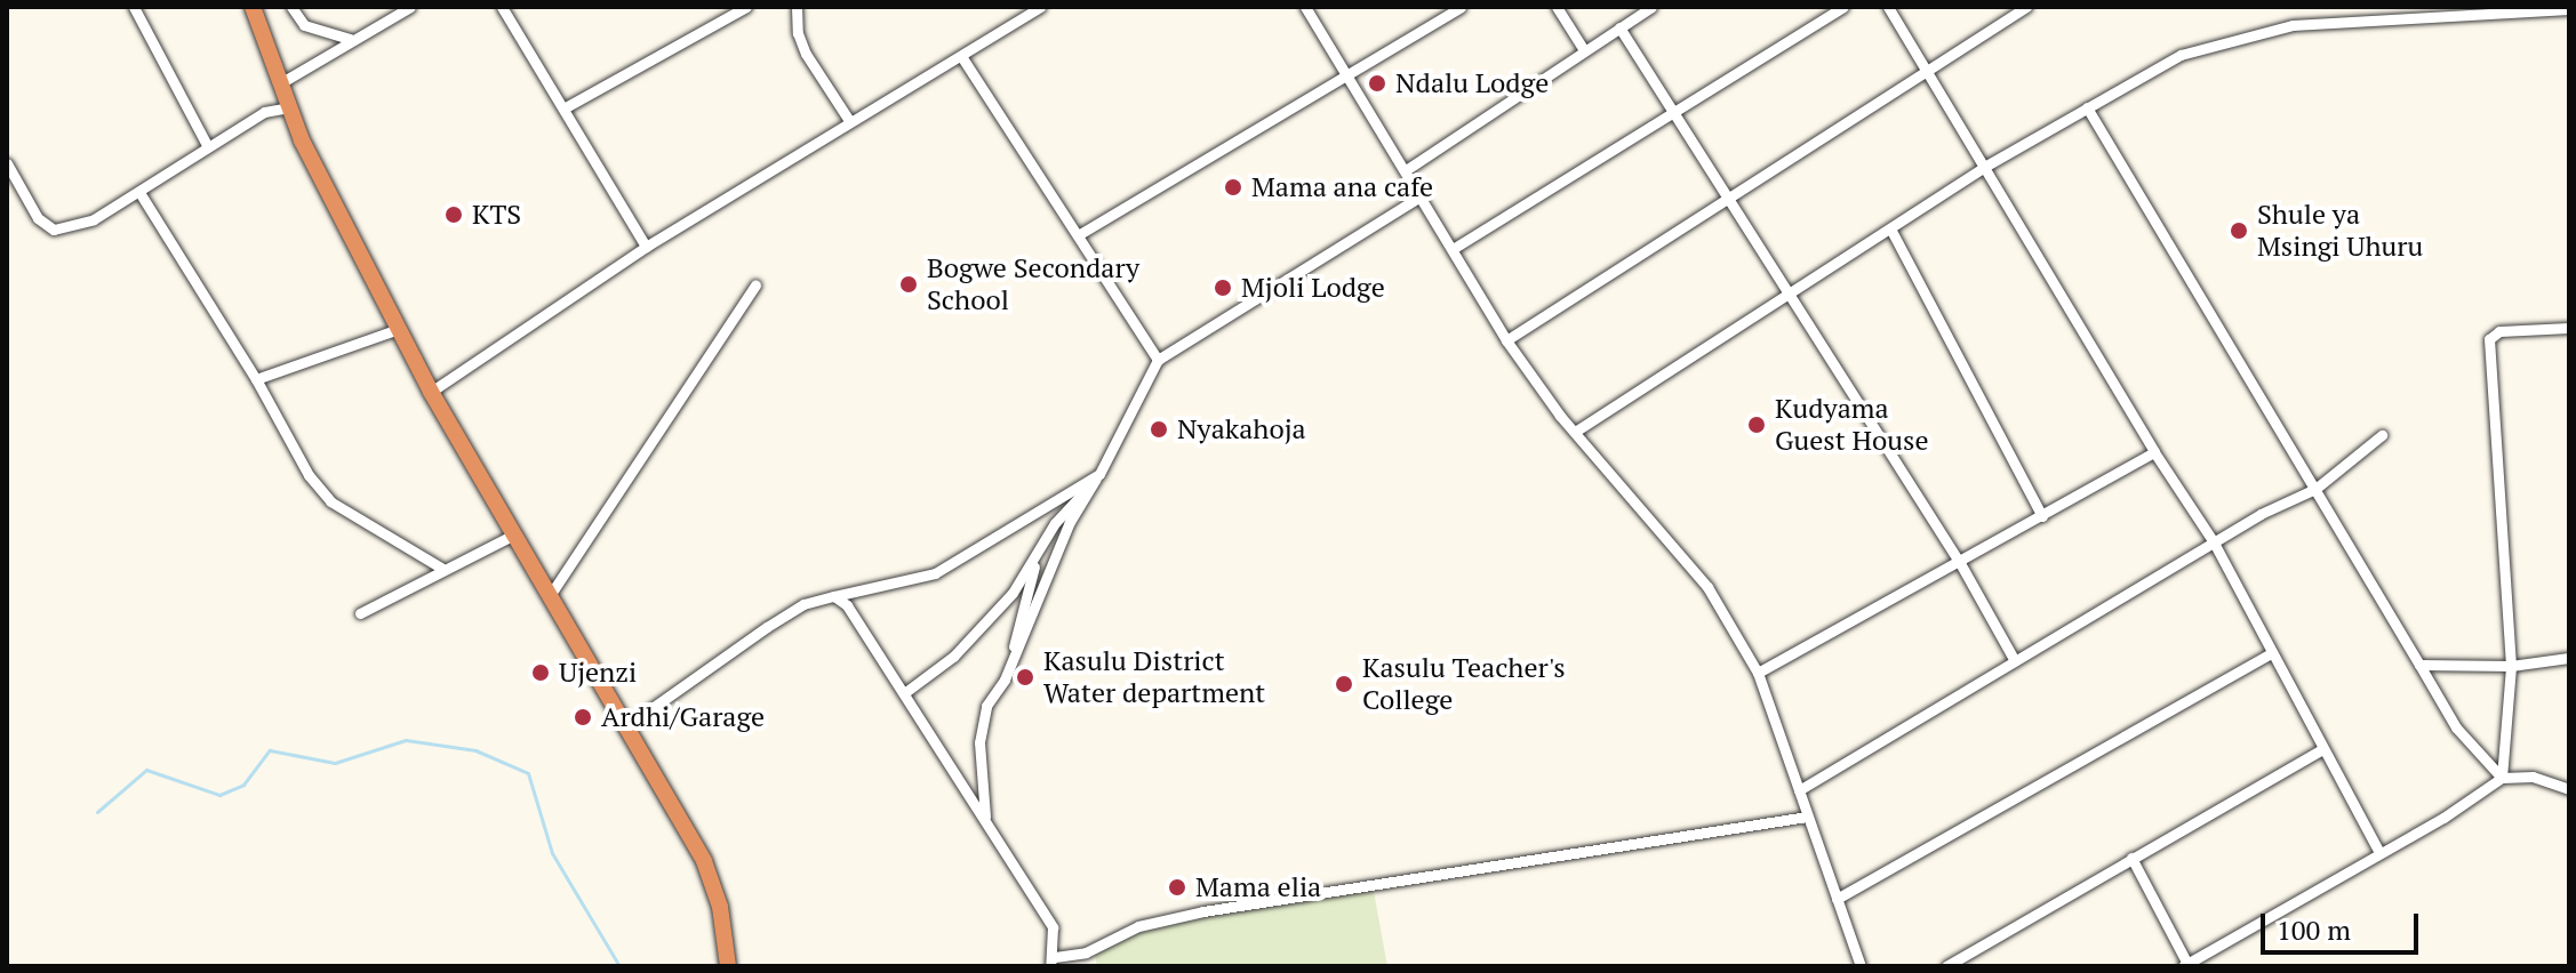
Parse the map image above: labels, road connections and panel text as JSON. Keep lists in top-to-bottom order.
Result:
{
  "places": [
    "Ndalu Lodge",
    "Mama ana cafe",
    "KTS",
    "Shule ya Msingi Uhuru",
    "Bogwe Secondary School",
    "Mjoli Lodge",
    "Kudyama Guest House",
    "Nyakahoja",
    "Ujenzi",
    "Kasulu District Water department",
    "Kasulu Teacher's College",
    "Ardhi/Garage",
    "Mama elia"
  ],
  "scale_bar": "100 m"
}
